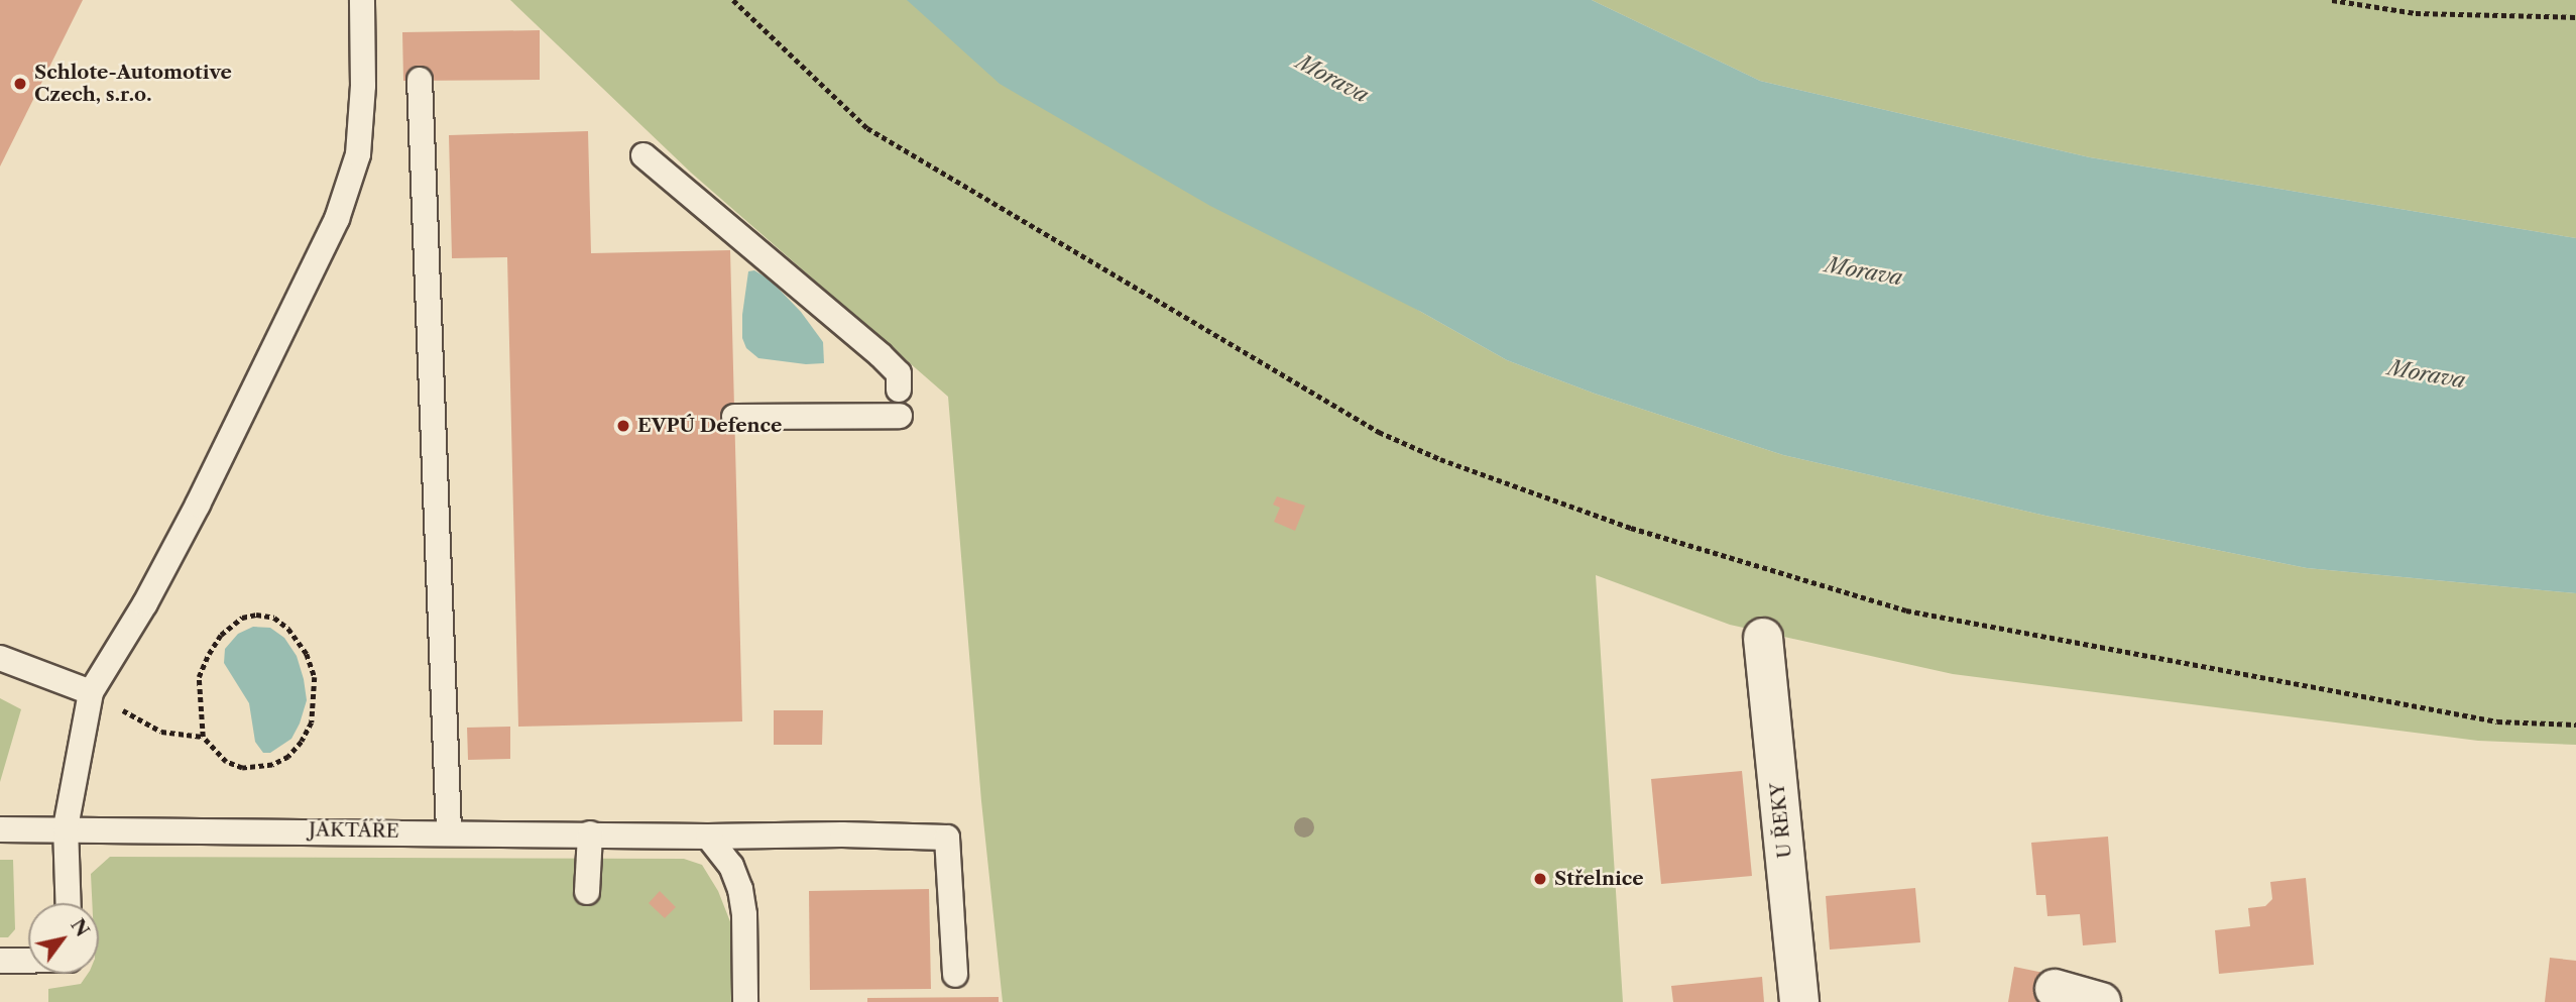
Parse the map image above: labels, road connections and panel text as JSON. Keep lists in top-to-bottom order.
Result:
{
  "streets": {
    "street": ["U ŘEKY"],
    "lane": ["JAKTÁŘE"]
  },
  "water": ["Morava"],
  "places": ["Schlote-Automotive Czech, s.r.o.", "EVPÚ Defence", "Střelnice"],
  "north": "top right"
}
